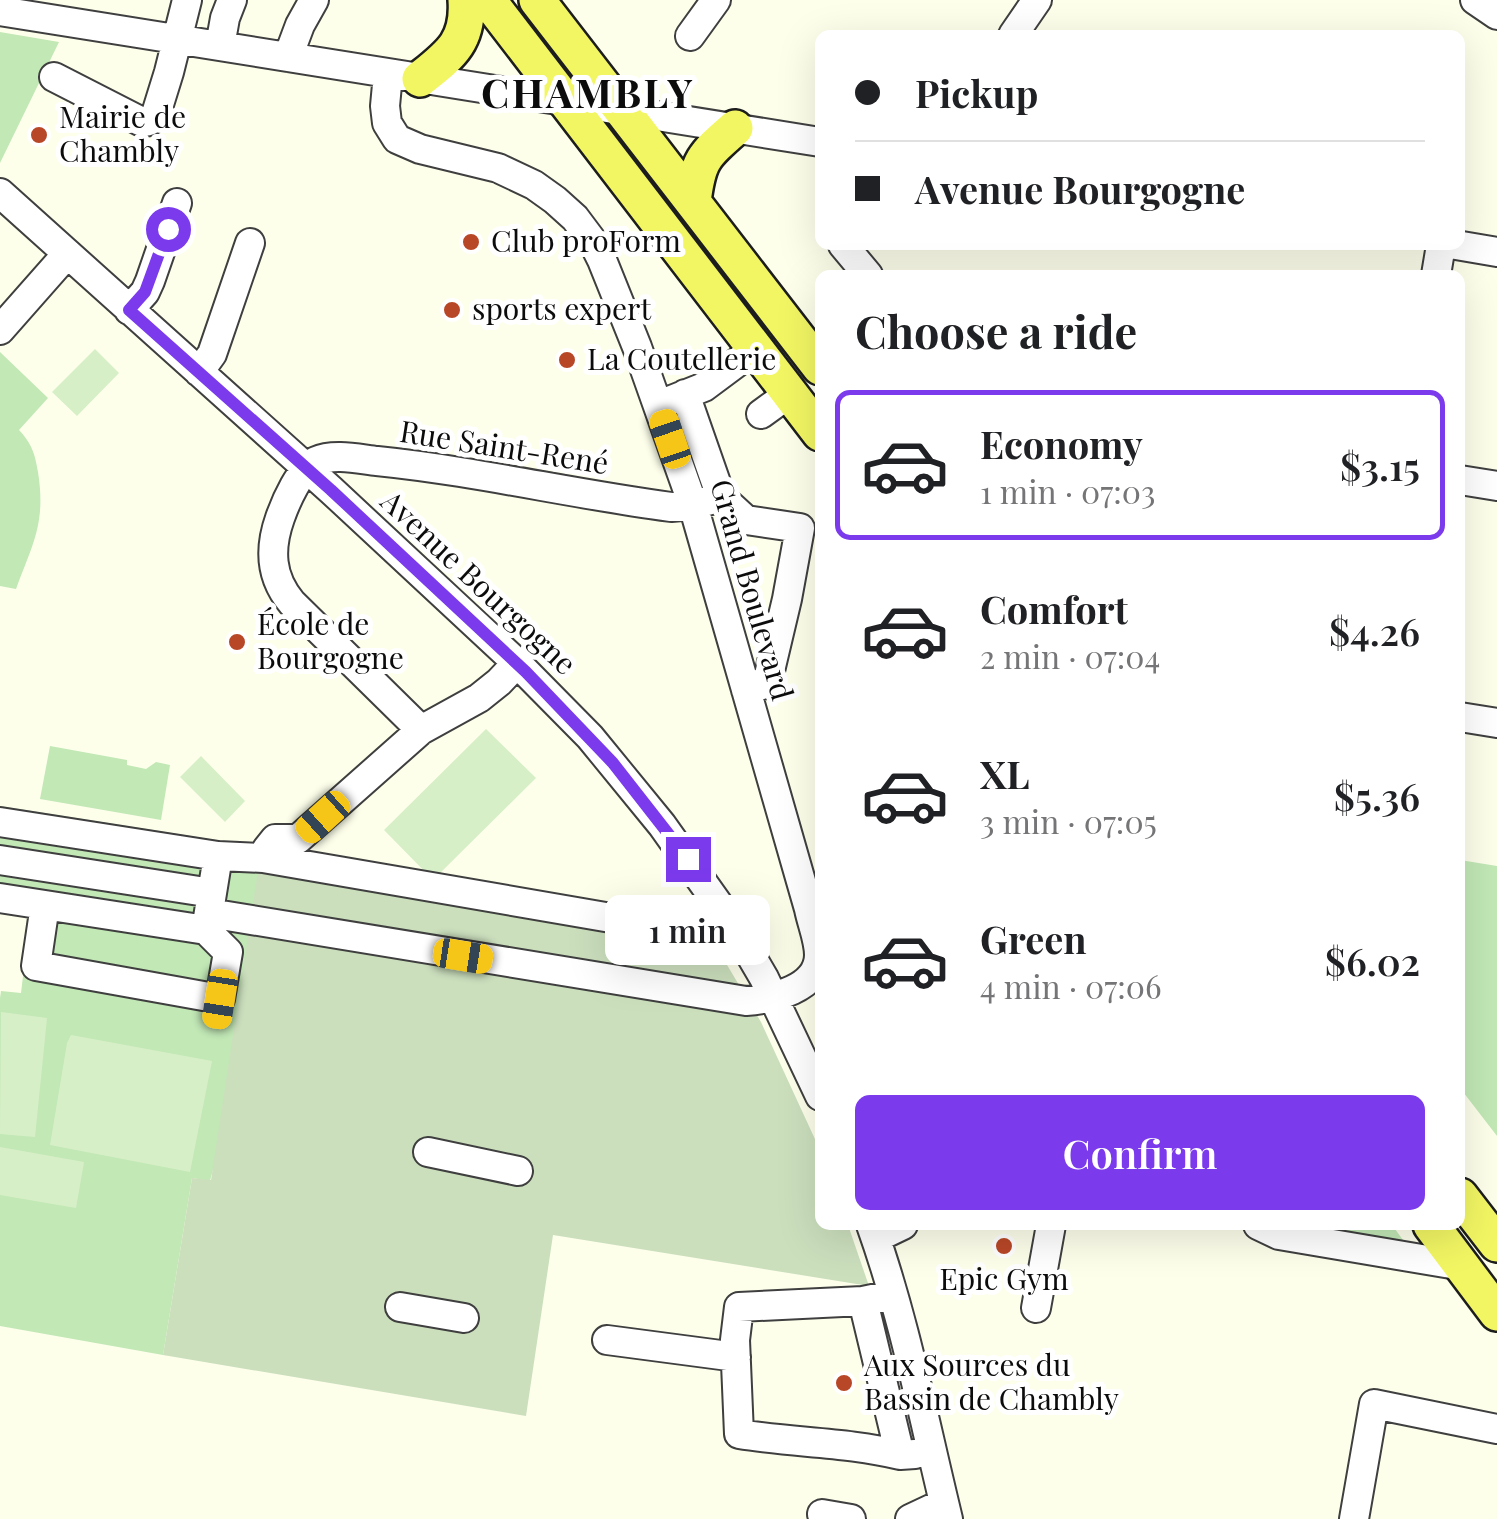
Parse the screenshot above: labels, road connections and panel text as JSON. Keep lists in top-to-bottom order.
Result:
{
  "streets": {
    "street": ["Rue Saint-René", "Avenue Bourgogne", "Grand Boulevard"]
  },
  "crossings": [
    ["Rue Saint-René", "Avenue Bourgogne"],
    ["Rue Saint-René", "Grand Boulevard"],
    ["Avenue Bourgogne", "Grand Boulevard"]
  ],
  "districts": ["CHAMBLY"],
  "places": [
    "Mairie de Chambly",
    "Club proForm",
    "sports expert",
    "La Coutellerie",
    "École de Bourgogne",
    "Epic Gym",
    "Aux Sources du Bassin de Chambly"
  ],
  "page": {
    "banner": ["Pickup", "Avenue Bourgogne"],
    "heading": "Choose a ride",
    "list": [
      {
        "name": "Economy",
        "note": "1 min · 07:03",
        "value": "$3.15"
      },
      {
        "name": "Comfort",
        "note": "2 min · 07:04",
        "value": "$4.26"
      },
      {
        "name": "XL",
        "note": "3 min · 07:05",
        "value": "$5.36"
      },
      {
        "name": "Green",
        "note": "4 min · 07:06",
        "value": "$6.02"
      }
    ],
    "bubble": "1 min",
    "buttons": "Confirm"
  }
}
